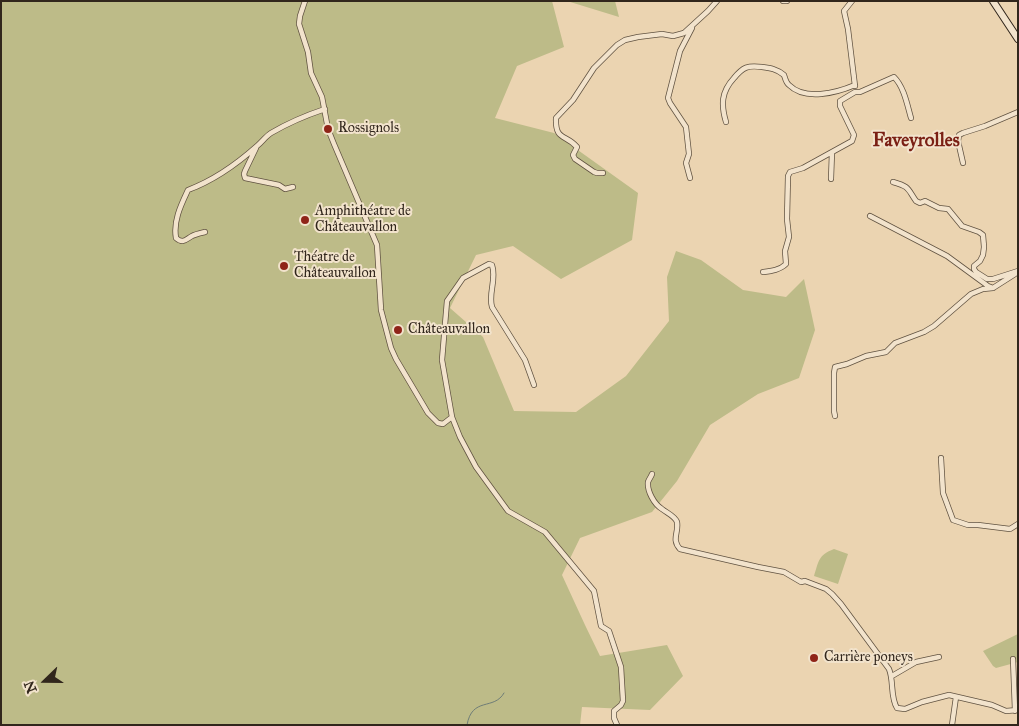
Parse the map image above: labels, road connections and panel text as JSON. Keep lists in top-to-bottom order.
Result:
{
  "districts": ["Faveyrolles"],
  "places": [
    "Rossignols",
    "Amphithéatre de Châteauvallon",
    "Théatre de Châteauvallon",
    "Châteauvallon",
    "Carrière poneys"
  ],
  "north": "left"
}
